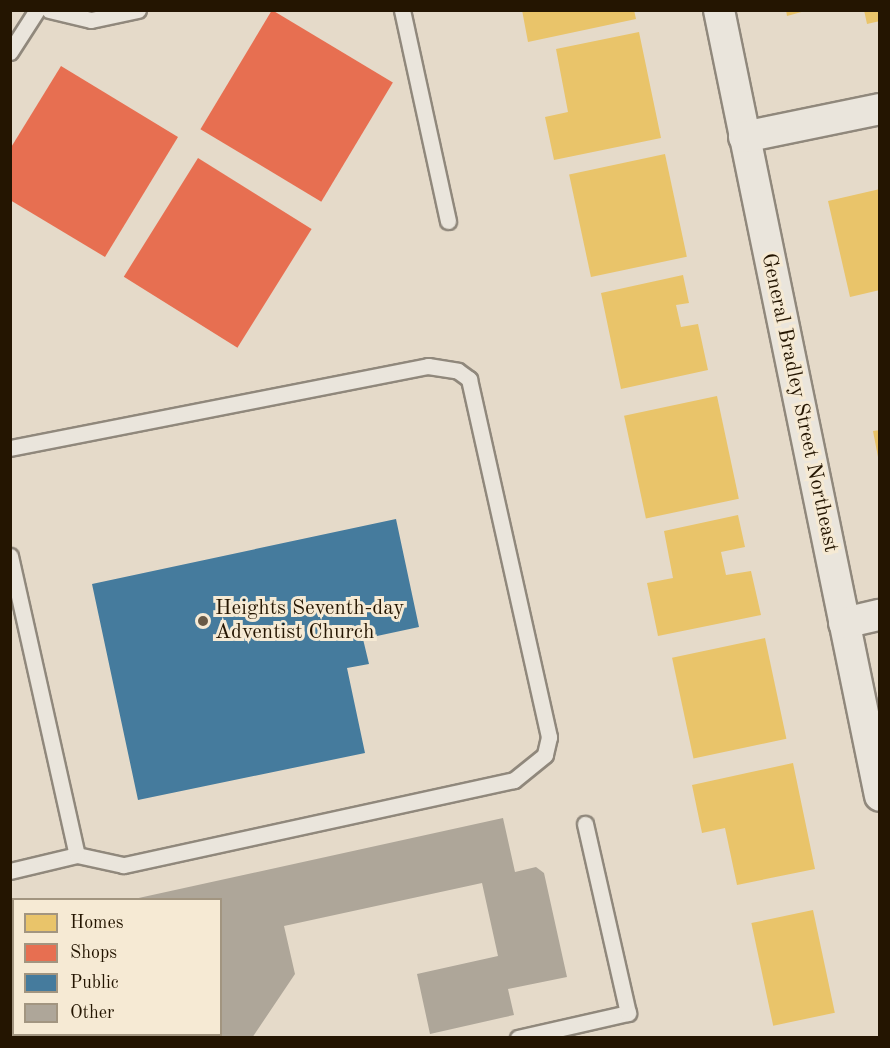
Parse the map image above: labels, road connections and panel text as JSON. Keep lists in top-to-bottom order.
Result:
{
  "streets": {
    "street": ["General Bradley Street Northeast"]
  },
  "places": ["Heights Seventh-day Adventist Church"],
  "legend": [
    "Homes",
    "Shops",
    "Public",
    "Other"
  ]
}
